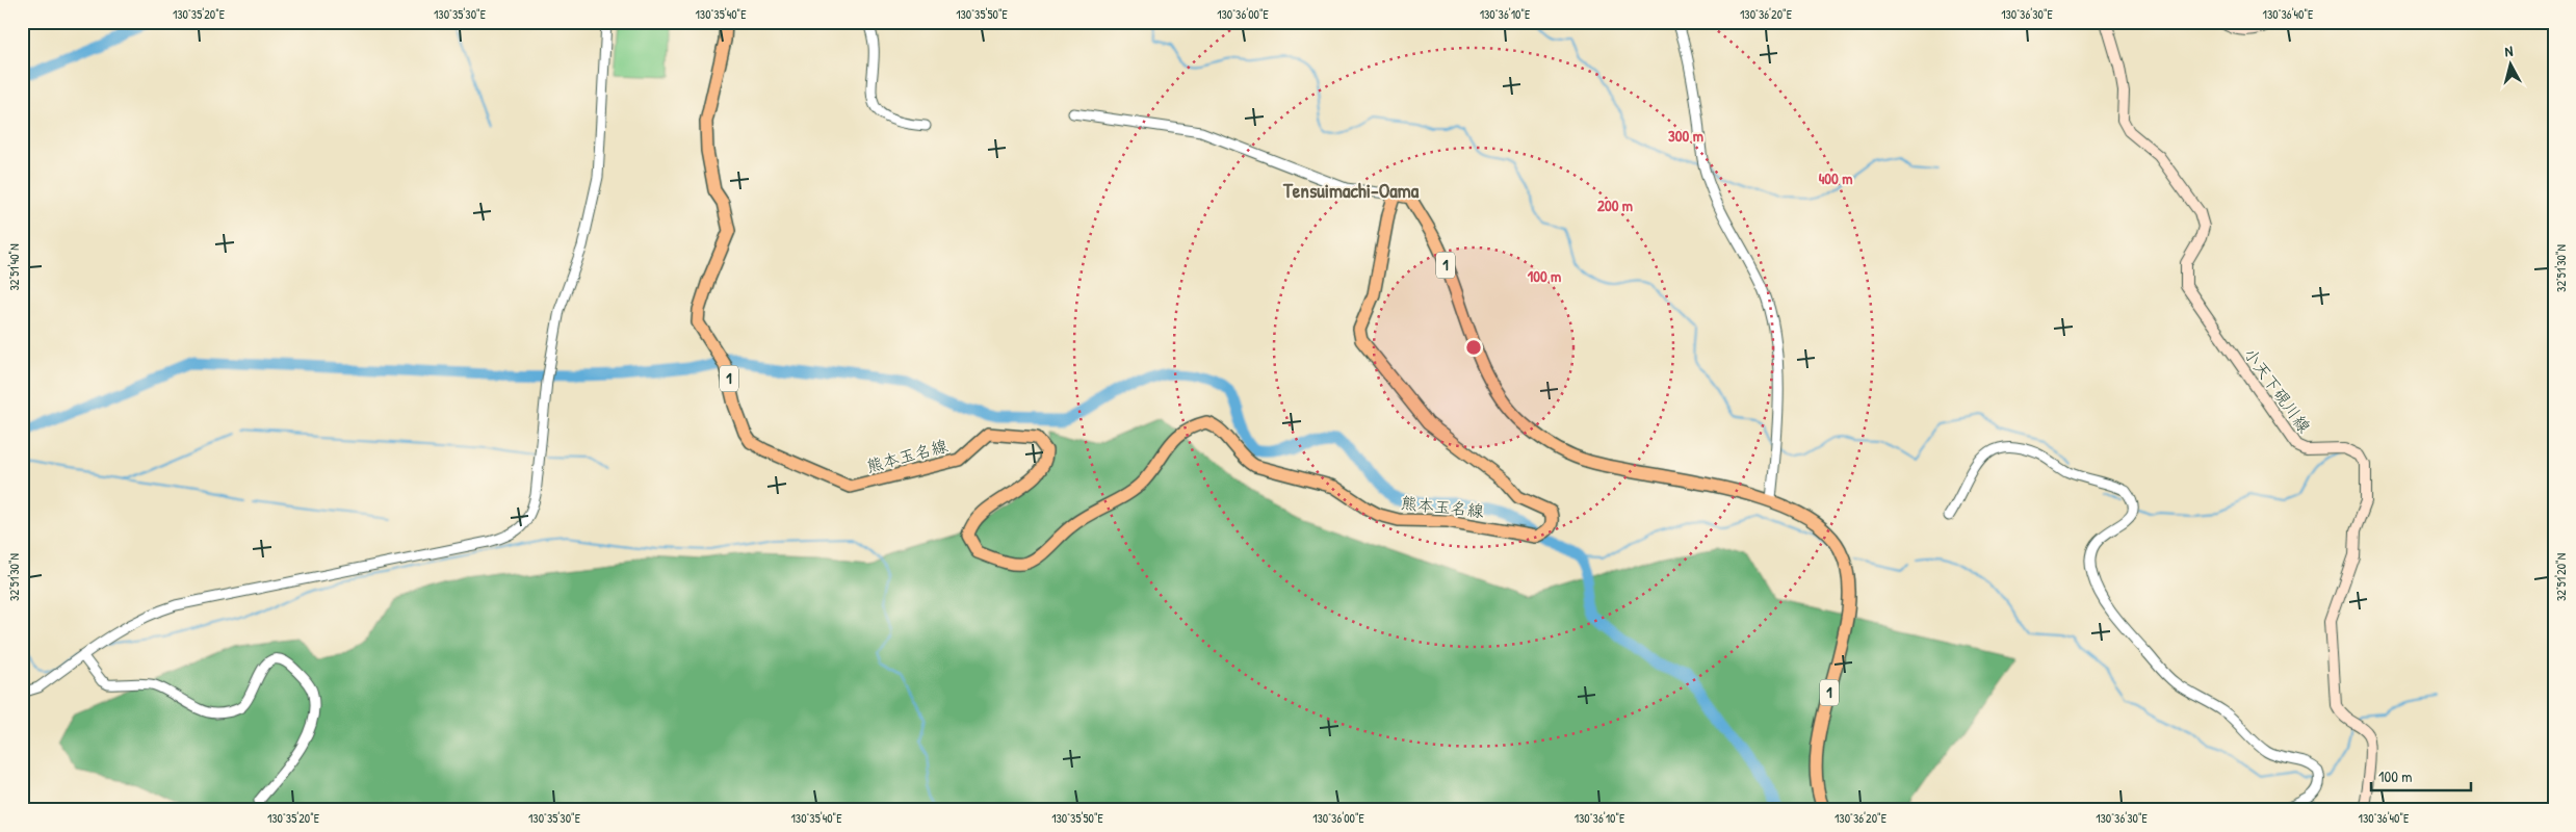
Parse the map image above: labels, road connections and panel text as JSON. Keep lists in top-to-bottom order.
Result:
{
  "streets": {
    "main road": ["1", "小天下硯川線", "熊本玉名線"]
  },
  "crossings": [
    ["1", "熊本玉名線"]
  ],
  "districts": ["Tensuimachi-Oama"],
  "scale_bar": "100 m",
  "north": "top",
  "coordinates": [
    "130°35'20\"E",
    "130°35'30\"E",
    "130°35'40\"E",
    "130°35'50\"E",
    "130°36'00\"E",
    "130°36'10\"E",
    "130°36'20\"E",
    "130°36'30\"E",
    "130°36'40\"E",
    "32°51'40\"N",
    "32°51'30\"N",
    "32°51'20\"N"
  ],
  "rings": [
    "300 m",
    "400 m",
    "200 m",
    "100 m"
  ]
}
